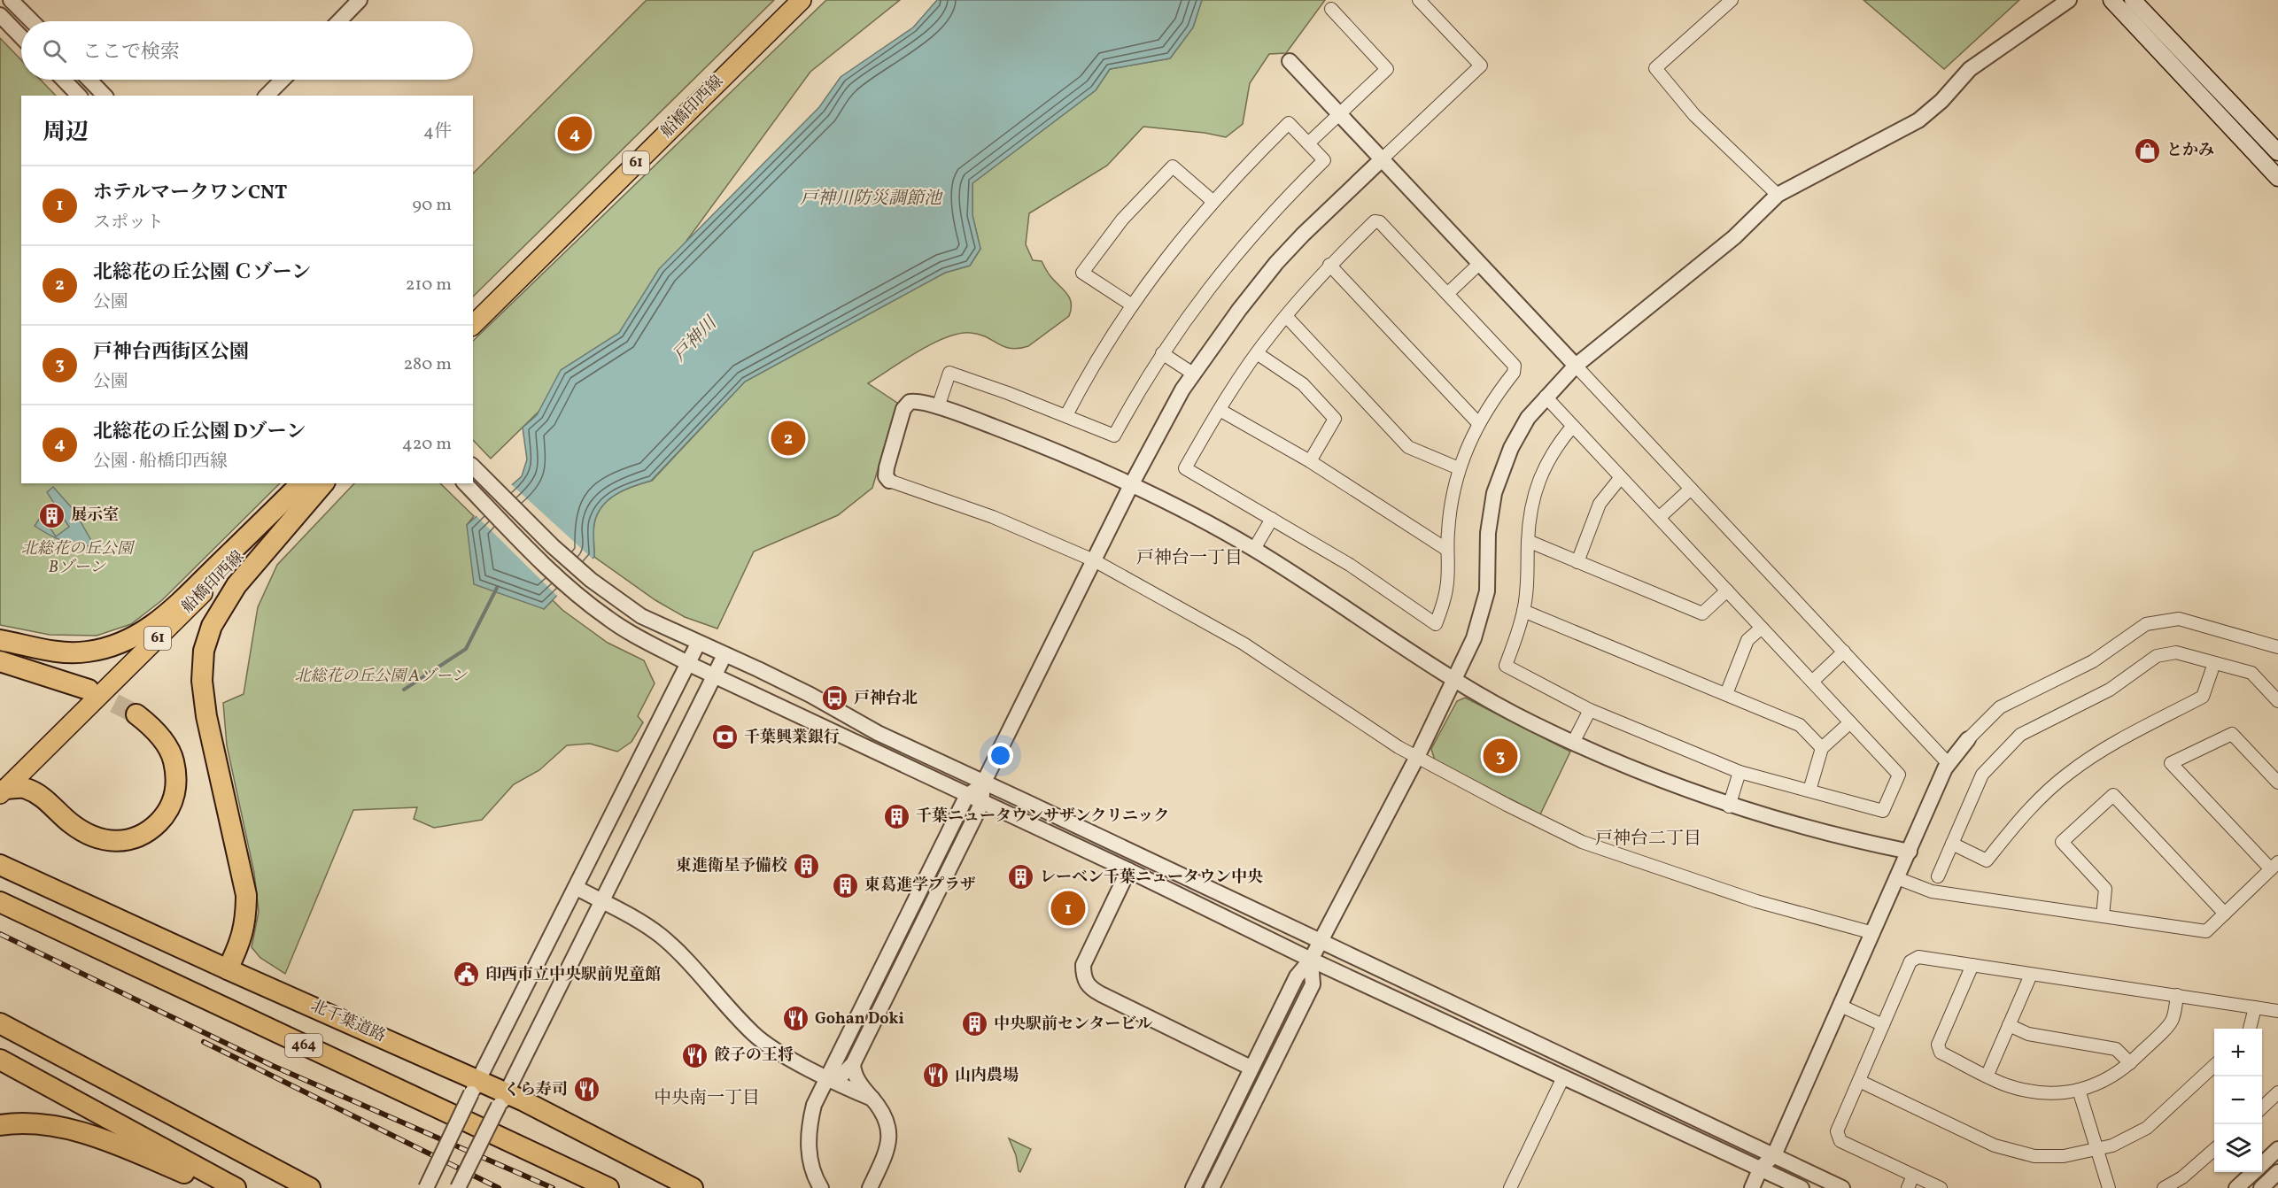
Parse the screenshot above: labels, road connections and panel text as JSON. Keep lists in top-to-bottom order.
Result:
{
  "streets": {
    "highway": ["北千葉道路", "464"],
    "main road": ["船橋印西線", "61"]
  },
  "districts": ["戸神台一丁目", "戸神台二丁目", "中央南一丁目"],
  "water": ["戸神川防災調節池", "戸神川"],
  "parks": ["北総花の丘公園 Bゾーン", "北総花の丘公園 Aゾーン"],
  "places": {
    "shop": ["とかみ"],
    "building": [
      "展示室",
      "千葉ニュータウンサザンクリニック",
      "東進衛星予備校",
      "レーベン千葉ニュータウン中央",
      "東葛進学プラザ",
      "中央駅前センタービル"
    ],
    "bus stop": ["戸神台北"],
    "bank": ["千葉興業銀行"],
    "public building": ["印西市立中央駅前児童館"],
    "restaurant": [
      "Gohan Doki",
      "餃子の王将",
      "山内農場",
      "くら寿司"
    ]
  },
  "page": {
    "search": "ここで検索",
    "heading": ["周辺", "4件"],
    "pins": [
      "4",
      "2",
      "3",
      "1"
    ],
    "list": [
      {
        "mark": "1",
        "name": "ホテルマークワンCNT",
        "note": "スポット",
        "value": "90 m"
      },
      {
        "mark": "2",
        "name": "北総花の丘公園 Ｃゾーン",
        "note": "公園",
        "value": "210 m"
      },
      {
        "mark": "3",
        "name": "戸神台西街区公園",
        "note": "公園",
        "value": "280 m"
      },
      {
        "mark": "4",
        "name": "北総花の丘公園 Dゾーン",
        "note": "公園 · 船橋印西線",
        "value": "420 m"
      }
    ],
    "map_buttons": ["+", "−"]
  }
}
